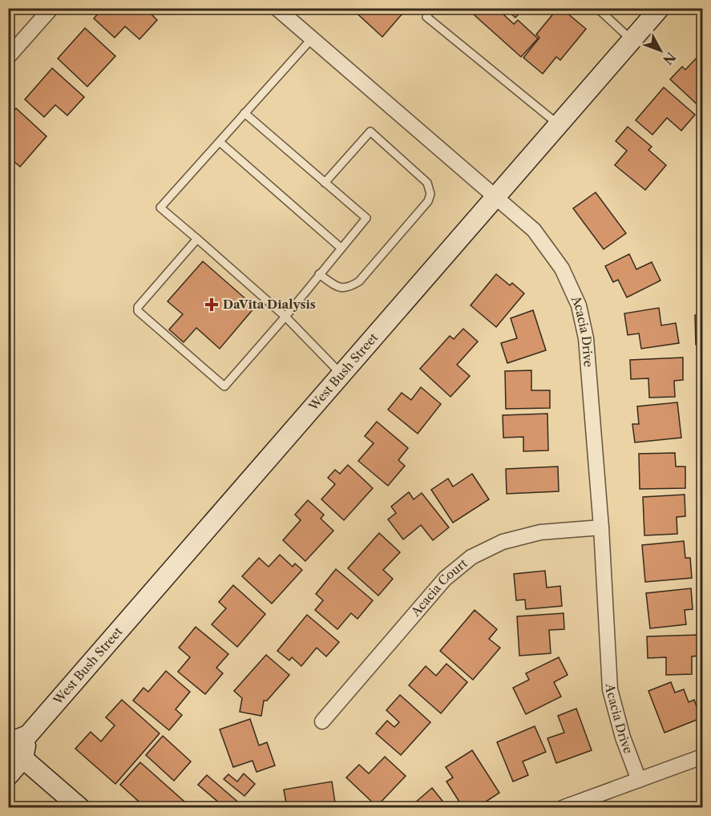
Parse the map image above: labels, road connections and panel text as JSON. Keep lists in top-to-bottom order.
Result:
{
  "streets": {
    "main road": ["West Bush Street"],
    "street": ["Acacia Drive", "Acacia Court"]
  },
  "crossings": [
    ["Acacia Drive", "West Bush Street"],
    ["Acacia Drive", "Acacia Court"]
  ],
  "places": {
    "health": ["DaVita Dialysis"]
  },
  "north": "bottom right"
}
